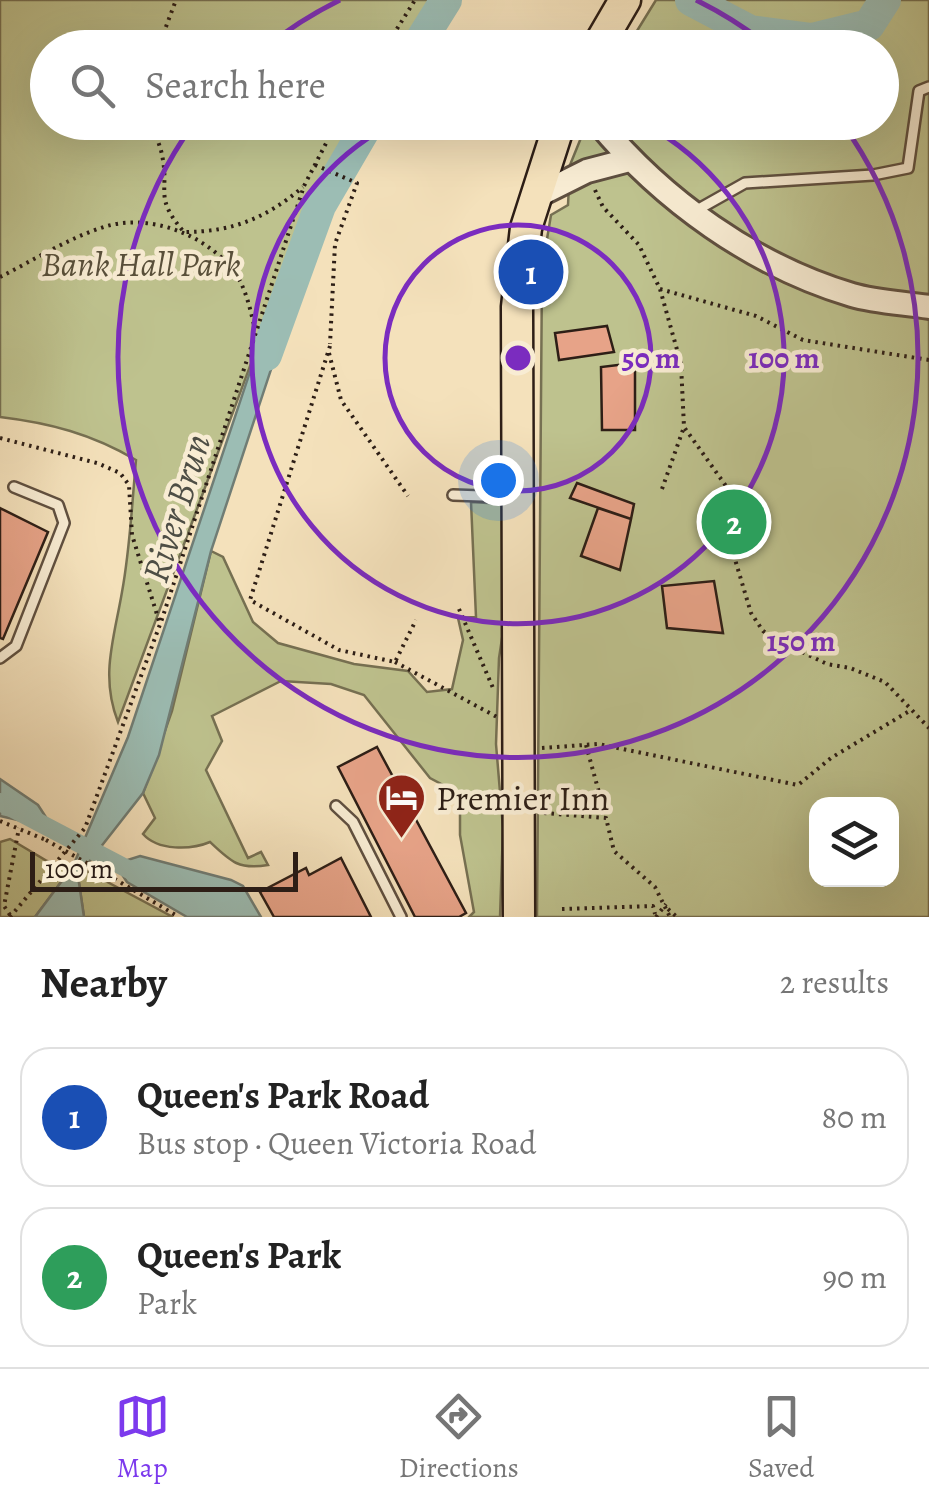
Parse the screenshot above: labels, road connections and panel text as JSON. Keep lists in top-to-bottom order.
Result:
{
  "water": ["River Brun"],
  "parks": ["Bank Hall Park"],
  "places": {
    "hotel": ["Premier Inn"]
  },
  "scale_bar": "100 m",
  "page": {
    "search": "Search here",
    "pins": ["1", "2"],
    "scale": "100 m",
    "heading": ["Nearby", "2 results"],
    "list": [
      {
        "mark": "1",
        "name": "Queen's Park Road",
        "note": "Bus stop · Queen Victoria Road",
        "value": "80 m"
      },
      {
        "mark": "2",
        "name": "Queen's Park",
        "note": "Park",
        "value": "90 m"
      }
    ],
    "nav": ["Map", "Directions", "Saved"]
  },
  "rings": ["50 m", "100 m", "150 m"]
}
